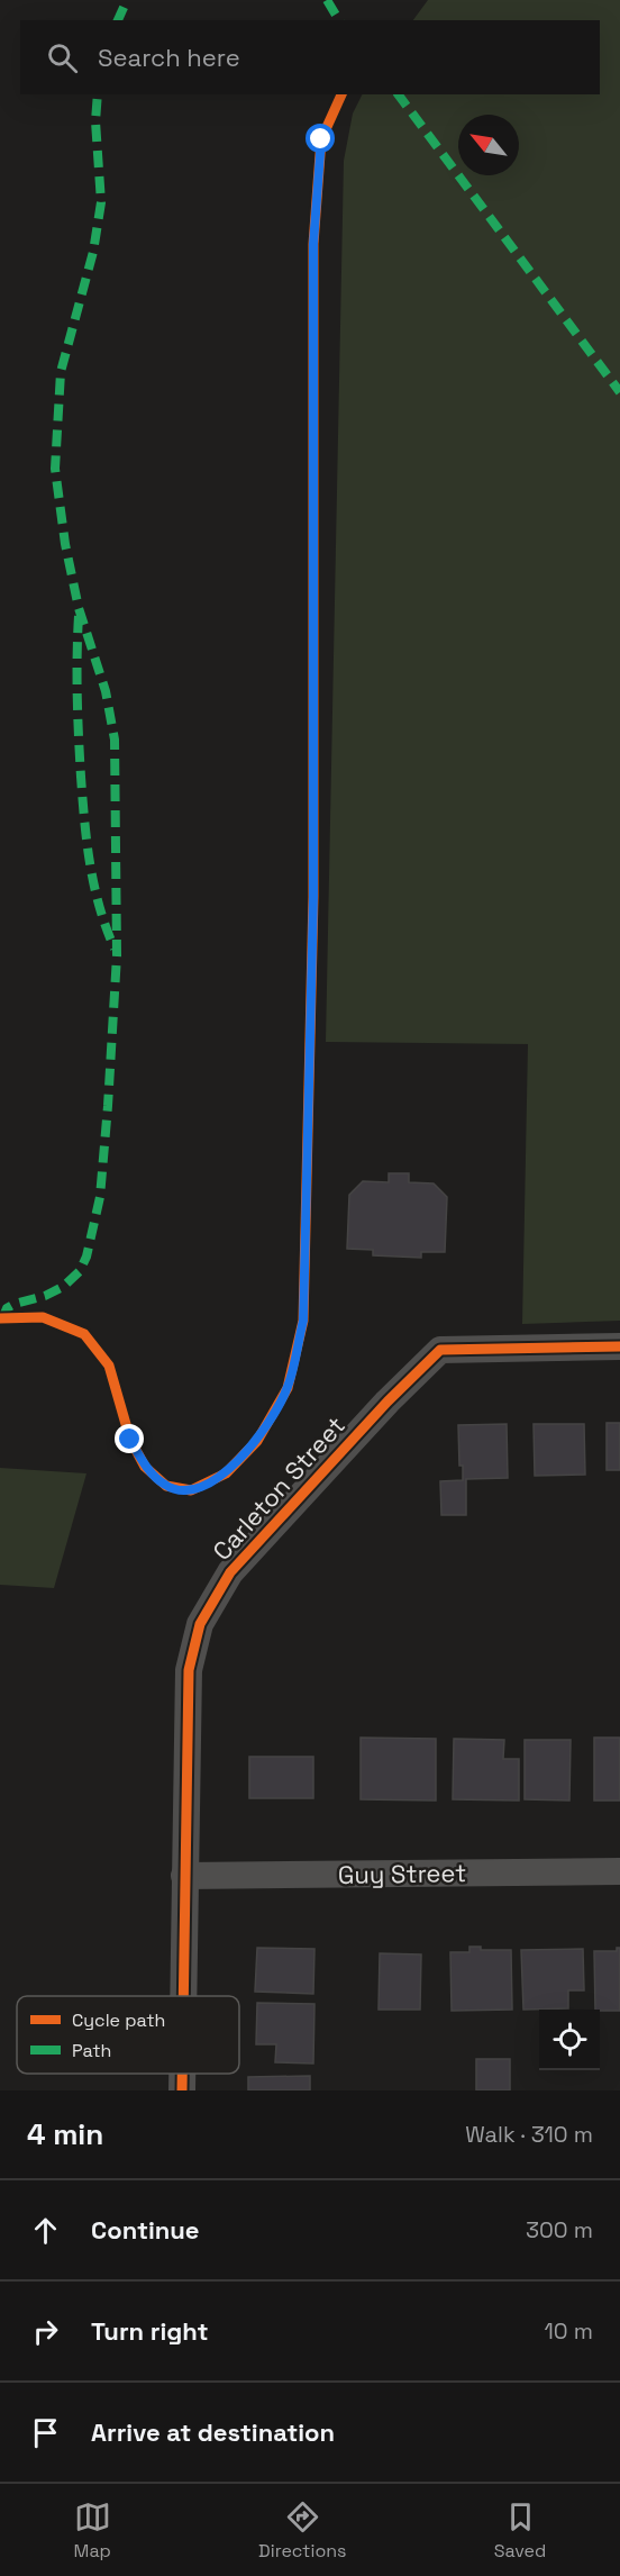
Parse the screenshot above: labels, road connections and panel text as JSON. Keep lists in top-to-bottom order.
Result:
{
  "streets": {
    "street": ["Carleton Street", "Guy Street"]
  },
  "crossings": [
    ["Carleton Street", "Guy Street"]
  ],
  "legend": ["Cycle path", "Path"],
  "north": "top left",
  "page": {
    "search": "Search here",
    "heading": ["4 min", "Walk · 310 m"],
    "list": [
      ["Continue", "300 m"],
      ["Turn right", "10 m"],
      "Arrive at destination"
    ],
    "nav": ["Map", "Directions", "Saved"]
  }
}
